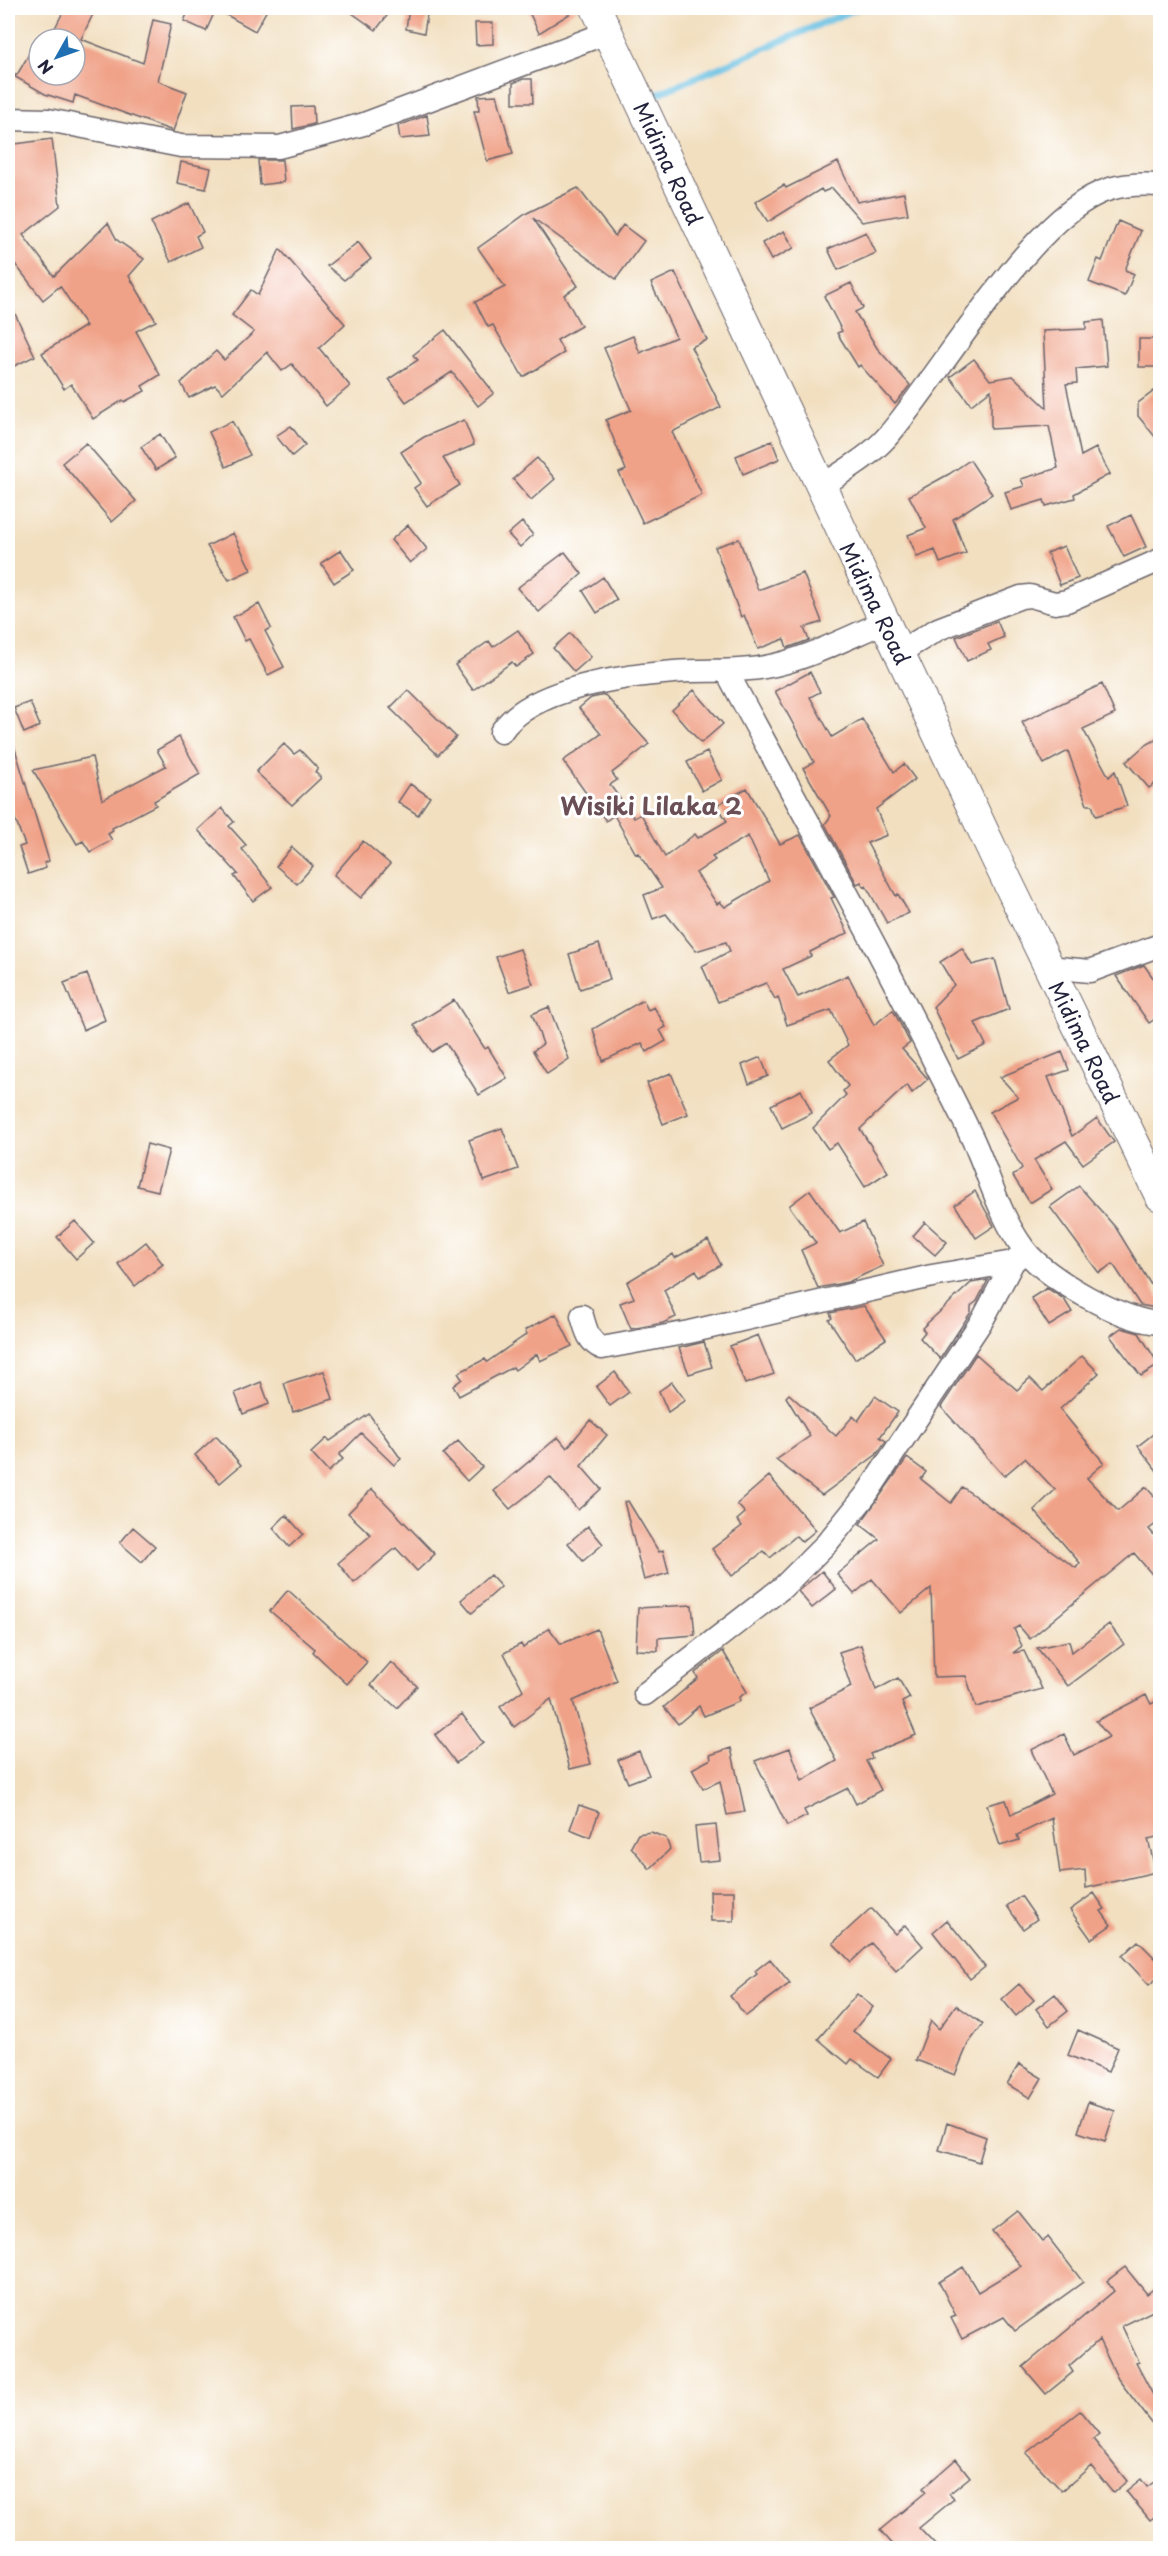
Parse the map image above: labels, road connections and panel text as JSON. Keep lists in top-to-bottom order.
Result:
{
  "streets": {
    "main road": ["Midima Road"]
  },
  "districts": ["Wisiki Lilaka 2"],
  "north": "bottom left"
}
